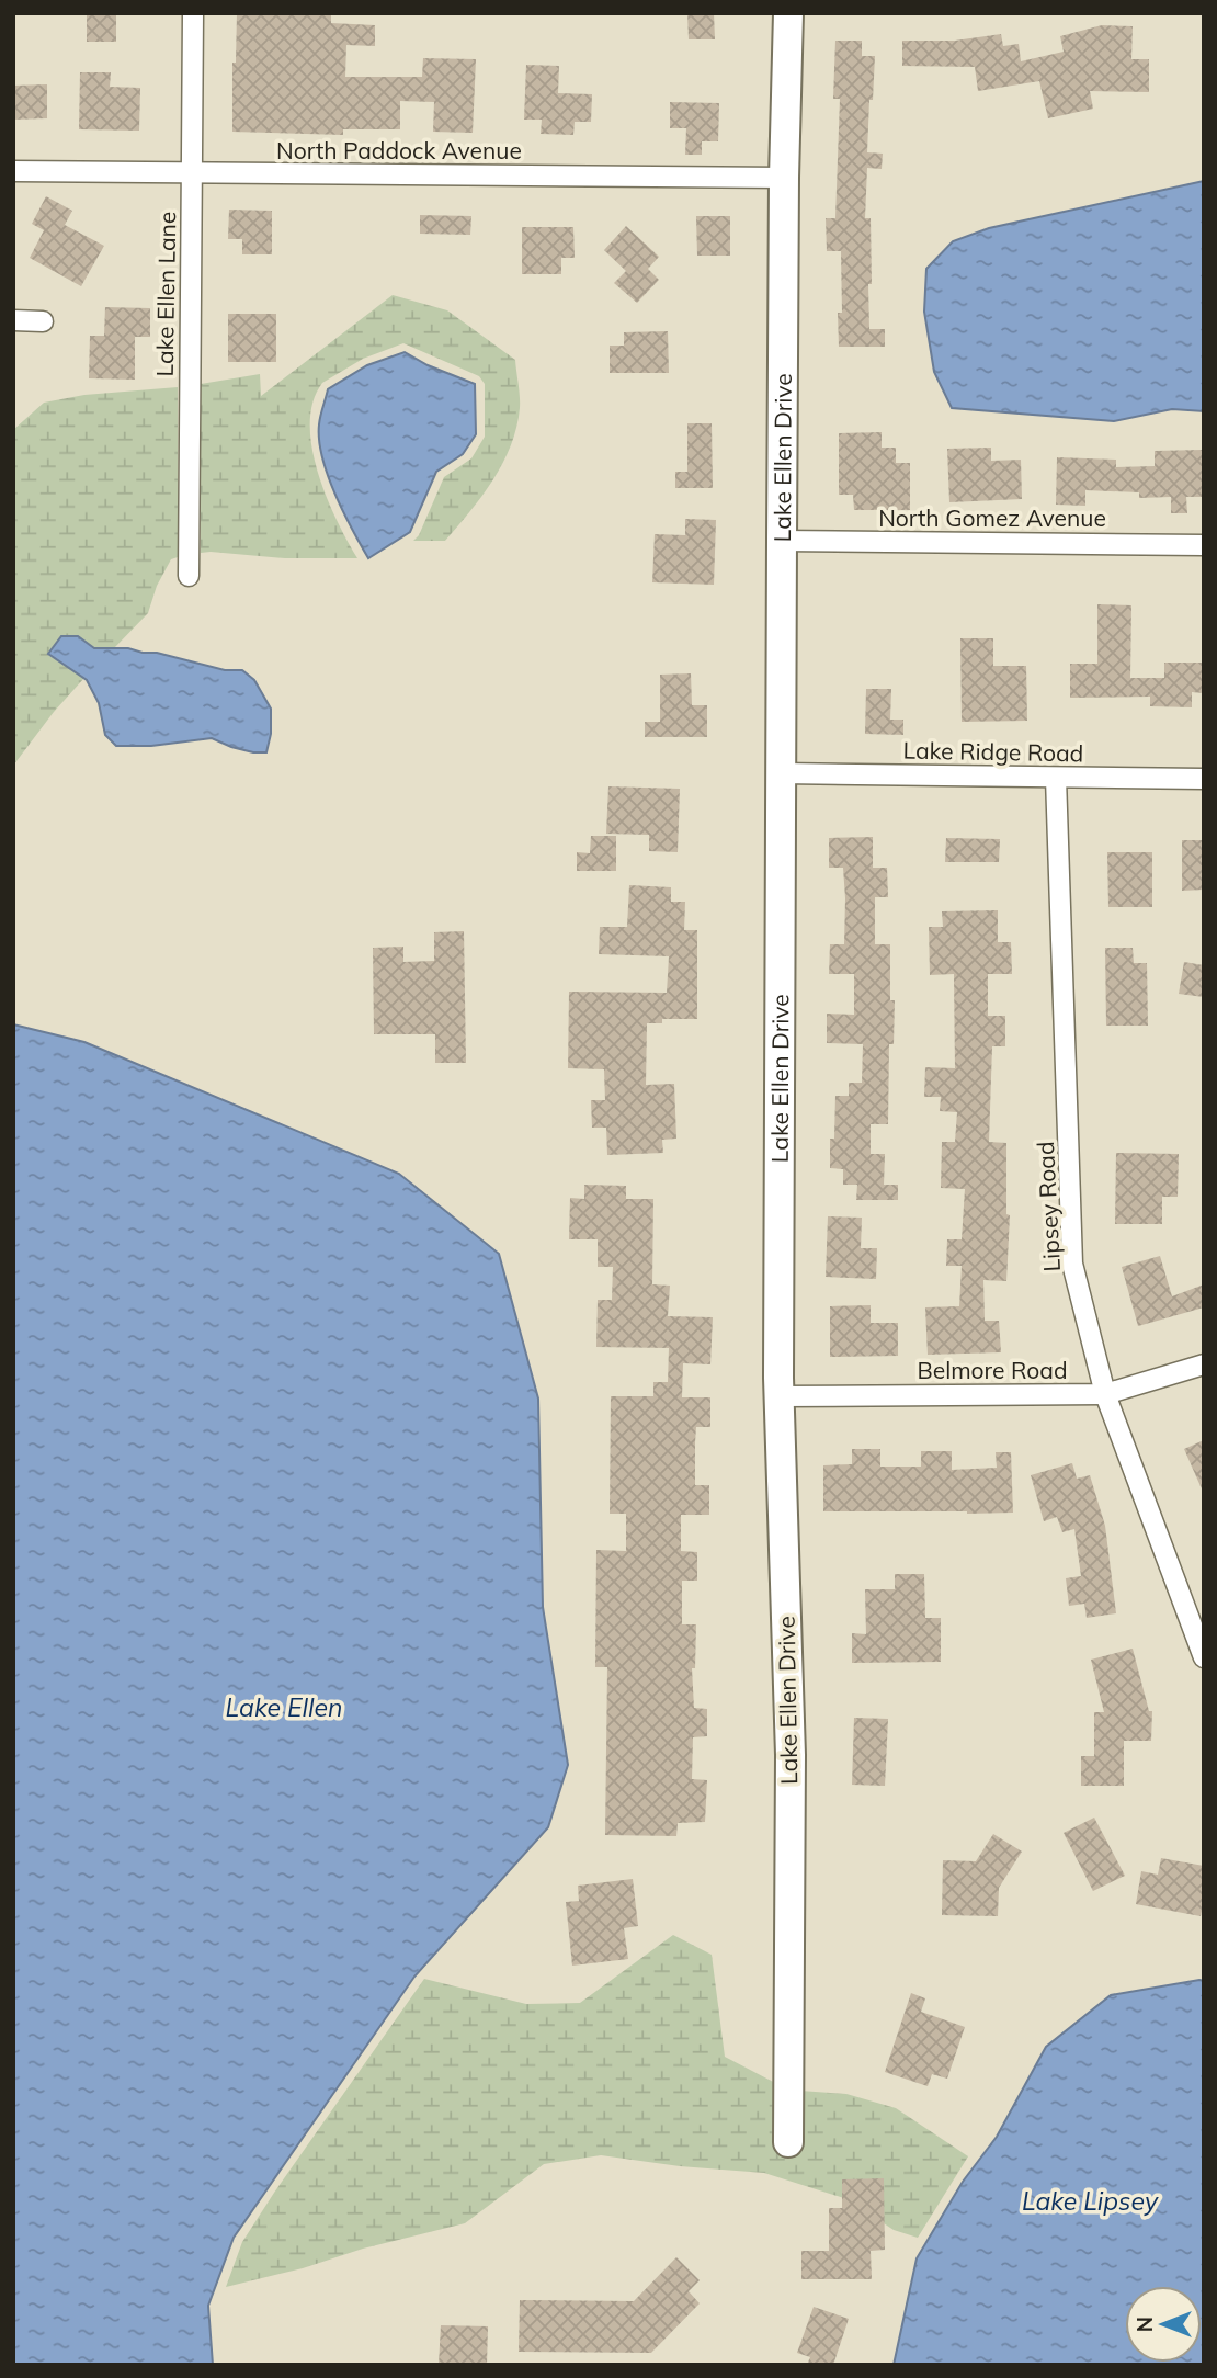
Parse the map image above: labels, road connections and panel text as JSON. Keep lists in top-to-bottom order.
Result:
{
  "streets": {
    "street": [
      "North Paddock Avenue",
      "Lake Ellen Lane",
      "Lake Ellen Drive",
      "North Gomez Avenue",
      "Lake Ridge Road",
      "Lipsey Road",
      "Belmore Road"
    ]
  },
  "crossings": [
    ["North Paddock Avenue", "Lake Ellen Lane"],
    ["North Paddock Avenue", "Lake Ellen Drive"],
    ["Lake Ellen Drive", "North Gomez Avenue"],
    ["Lake Ellen Drive", "Lake Ridge Road"],
    ["Lake Ellen Drive", "Belmore Road"],
    ["Lake Ridge Road", "Lipsey Road"],
    ["Lipsey Road", "Belmore Road"]
  ],
  "water": ["Lake Ellen", "Lake Lipsey"],
  "north": "left"
}
